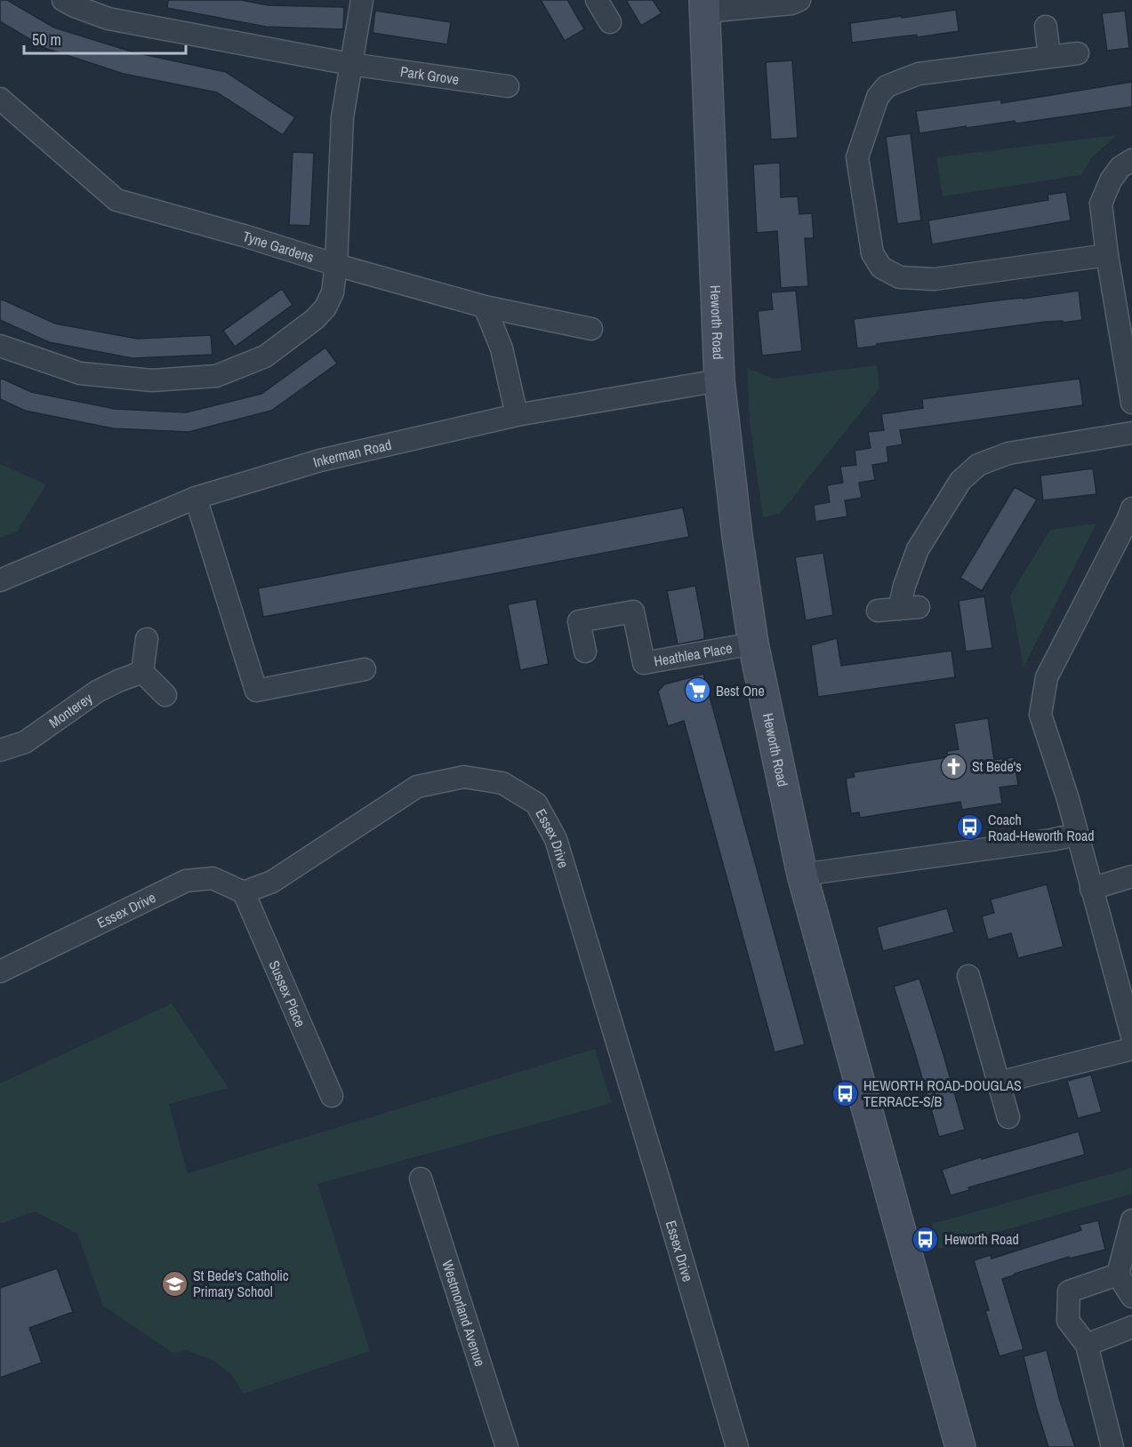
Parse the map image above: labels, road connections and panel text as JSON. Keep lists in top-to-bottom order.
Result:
{
  "streets": {
    "street": [
      "Park Grove",
      "Tyne Gardens",
      "Heworth Road",
      "Inkerman Road",
      "Heathlea Place",
      "Monterey",
      "Essex Drive",
      "Sussex Place",
      "Westmorland Avenue"
    ]
  },
  "crossings": [
    ["Heworth Road", "Inkerman Road"],
    ["Heworth Road", "Heathlea Place"],
    ["Essex Drive", "Sussex Place"]
  ],
  "places": {
    "supermarket": ["Best One"],
    "church": ["St Bede's"],
    "bus stop": ["Coach Road-Heworth Road", "HEWORTH ROAD-DOUGLAS TERRACE-S/B", "Heworth Road"],
    "school or university": ["St Bede's Catholic Primary School"]
  },
  "scale_bar": "50 m"
}
